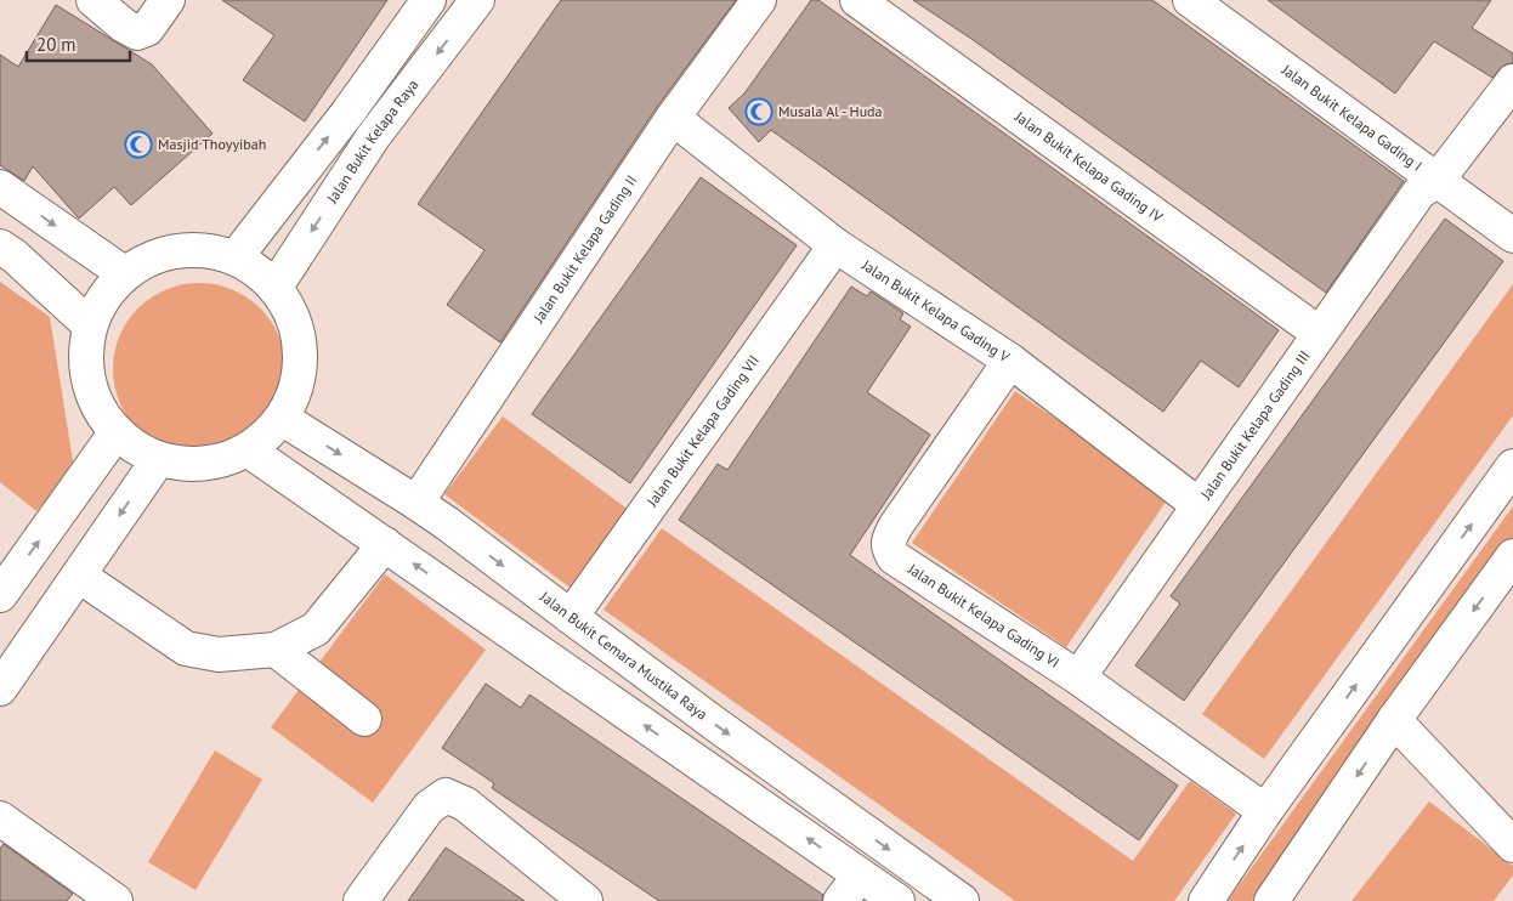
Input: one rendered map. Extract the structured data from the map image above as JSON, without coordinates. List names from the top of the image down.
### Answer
{
  "streets": {
    "street": [
      "Jalan Bukit Kelapa Gading I",
      "Jalan Bukit Kelapa Raya",
      "Jalan Bukit Kelapa Gading IV",
      "Jalan Bukit Kelapa Gading II",
      "Jalan Bukit Kelapa Gading V",
      "Jalan Bukit Kelapa Gading III",
      "Jalan Bukit Kelapa Gading VII",
      "Jalan Bukit Kelapa Gading VI",
      "Jalan Bukit Cemara Mustika Raya"
    ]
  },
  "crossings": [
    ["Jalan Bukit Kelapa Gading I", "Jalan Bukit Kelapa Gading III"],
    ["Jalan Bukit Kelapa Raya", "Jalan Bukit Cemara Mustika Raya"],
    ["Jalan Bukit Kelapa Gading IV", "Jalan Bukit Kelapa Gading III"],
    ["Jalan Bukit Kelapa Gading II", "Jalan Bukit Kelapa Gading V"],
    ["Jalan Bukit Kelapa Gading II", "Jalan Bukit Cemara Mustika Raya"],
    ["Jalan Bukit Kelapa Gading V", "Jalan Bukit Kelapa Gading III"],
    ["Jalan Bukit Kelapa Gading V", "Jalan Bukit Kelapa Gading VII"],
    ["Jalan Bukit Kelapa Gading V", "Jalan Bukit Kelapa Gading VI"],
    ["Jalan Bukit Kelapa Gading III", "Jalan Bukit Kelapa Gading VI"],
    ["Jalan Bukit Kelapa Gading VII", "Jalan Bukit Cemara Mustika Raya"]
  ],
  "places": {
    "mosque": ["Musala Al - Huda", "Masjid Thoyyibah"]
  },
  "scale_bar": "20 m"
}
